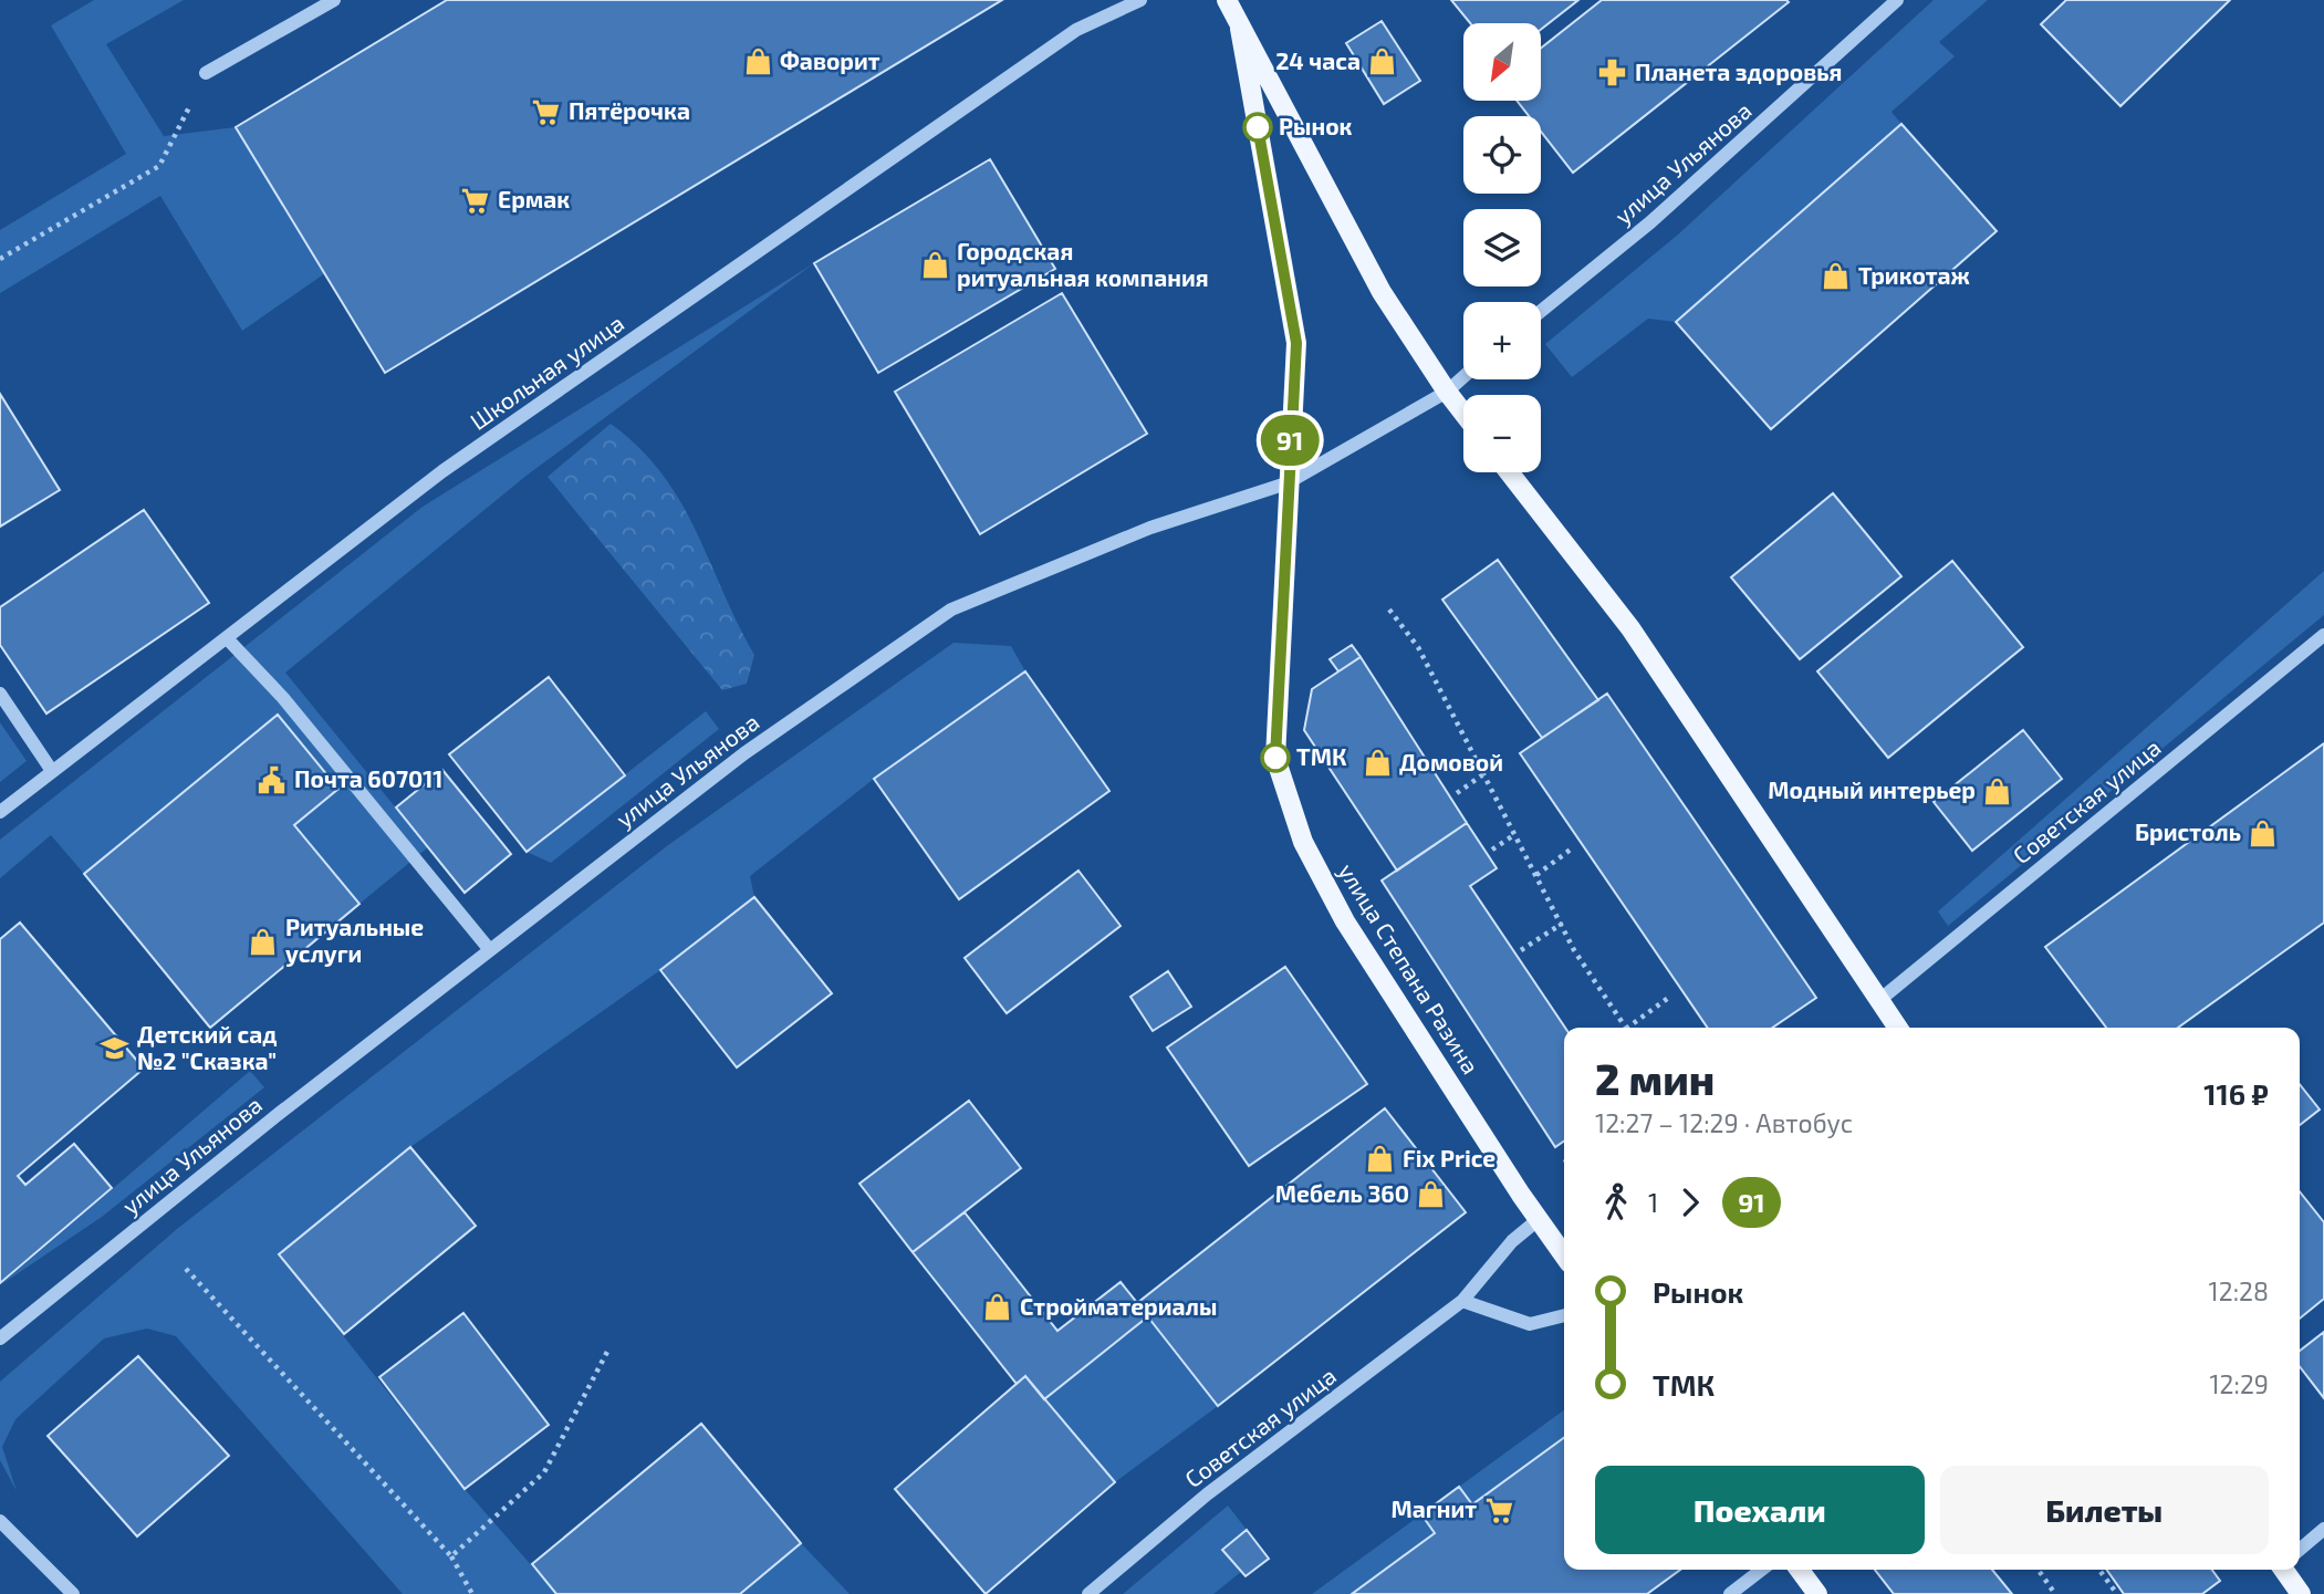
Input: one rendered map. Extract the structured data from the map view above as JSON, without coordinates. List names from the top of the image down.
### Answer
{
  "streets": {
    "main road": ["улица Степана Разина"],
    "street": ["улица Ульянова", "Школьная улица", "Советская улица"]
  },
  "crossings": [
    ["улица Ульянова", "улица Степана Разина"],
    ["Советская улица", "улица Степана Разина"]
  ],
  "places": {
    "shop": [
      "Фаворит",
      "24 часа",
      "Городская ритуальная компания",
      "Трикотаж",
      "Домовой",
      "Модный интерьер",
      "Бристоль",
      "Ритуальные услуги",
      "Fix Price",
      "Мебель 360",
      "Стройматериалы"
    ],
    "pharmacy": ["Планета здоровья"],
    "supermarket": ["Пятёрочка", "Ермак", "Магнит"],
    "other": ["Рынок", "ТМК"],
    "public building": ["Почта 607011"],
    "school or university": ["Детский сад №2 \"Сказка\""]
  },
  "lines": ["bus line 91"],
  "north": "bottom left",
  "page": {
    "on_map": "91",
    "map_buttons": ["+", "−"],
    "heading": ["2 мин", "12:27 – 12:29 · Автобус", "116 ₽"],
    "legs": ["1", "91"],
    "list": [
      {
        "name": "Рынок",
        "value": "12:28"
      },
      {
        "name": "ТМК",
        "value": "12:29"
      }
    ],
    "buttons": ["Поехали", "Билеты"]
  }
}
